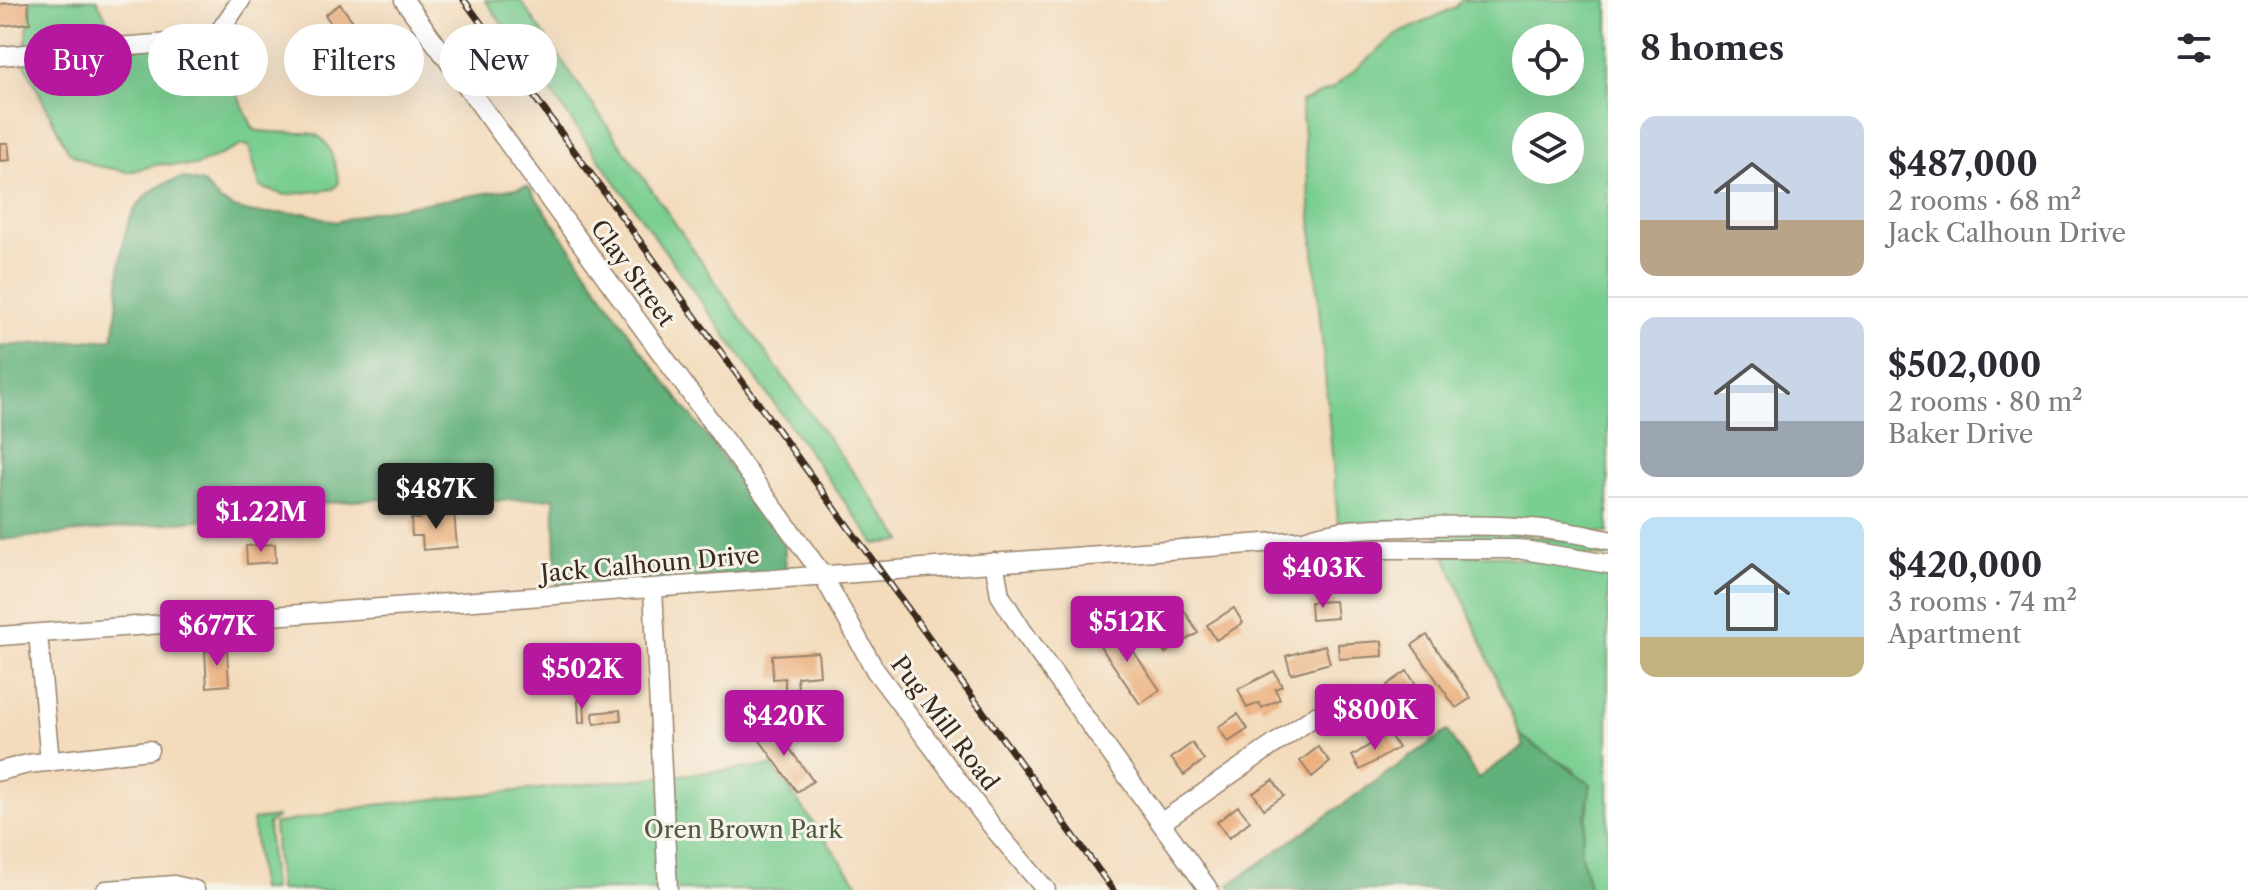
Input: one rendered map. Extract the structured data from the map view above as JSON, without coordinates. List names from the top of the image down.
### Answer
{
  "streets": {
    "street": ["Clay Street", "Jack Calhoun Drive", "Pug Mill Road"]
  },
  "crossings": [
    ["Clay Street", "Jack Calhoun Drive"],
    ["Clay Street", "Pug Mill Road"],
    ["Jack Calhoun Drive", "Pug Mill Road"]
  ],
  "parks": ["Oren Brown Park"],
  "page": {
    "heading": "8 homes",
    "chip": [
      "Buy",
      "Rent",
      "Filters",
      "New"
    ],
    "list": [
      {
        "name": "$487,000",
        "note": "2 rooms · 68 m² · Jack Calhoun Drive"
      },
      {
        "name": "$502,000",
        "note": "2 rooms · 80 m² · Baker Drive"
      },
      {
        "name": "$420,000",
        "note": "3 rooms · 74 m² · Apartment"
      }
    ],
    "price": [
      "$487K",
      "$1.22M",
      "$403K",
      "$512K",
      "$677K",
      "$502K",
      "$800K",
      "$420K"
    ]
  }
}
